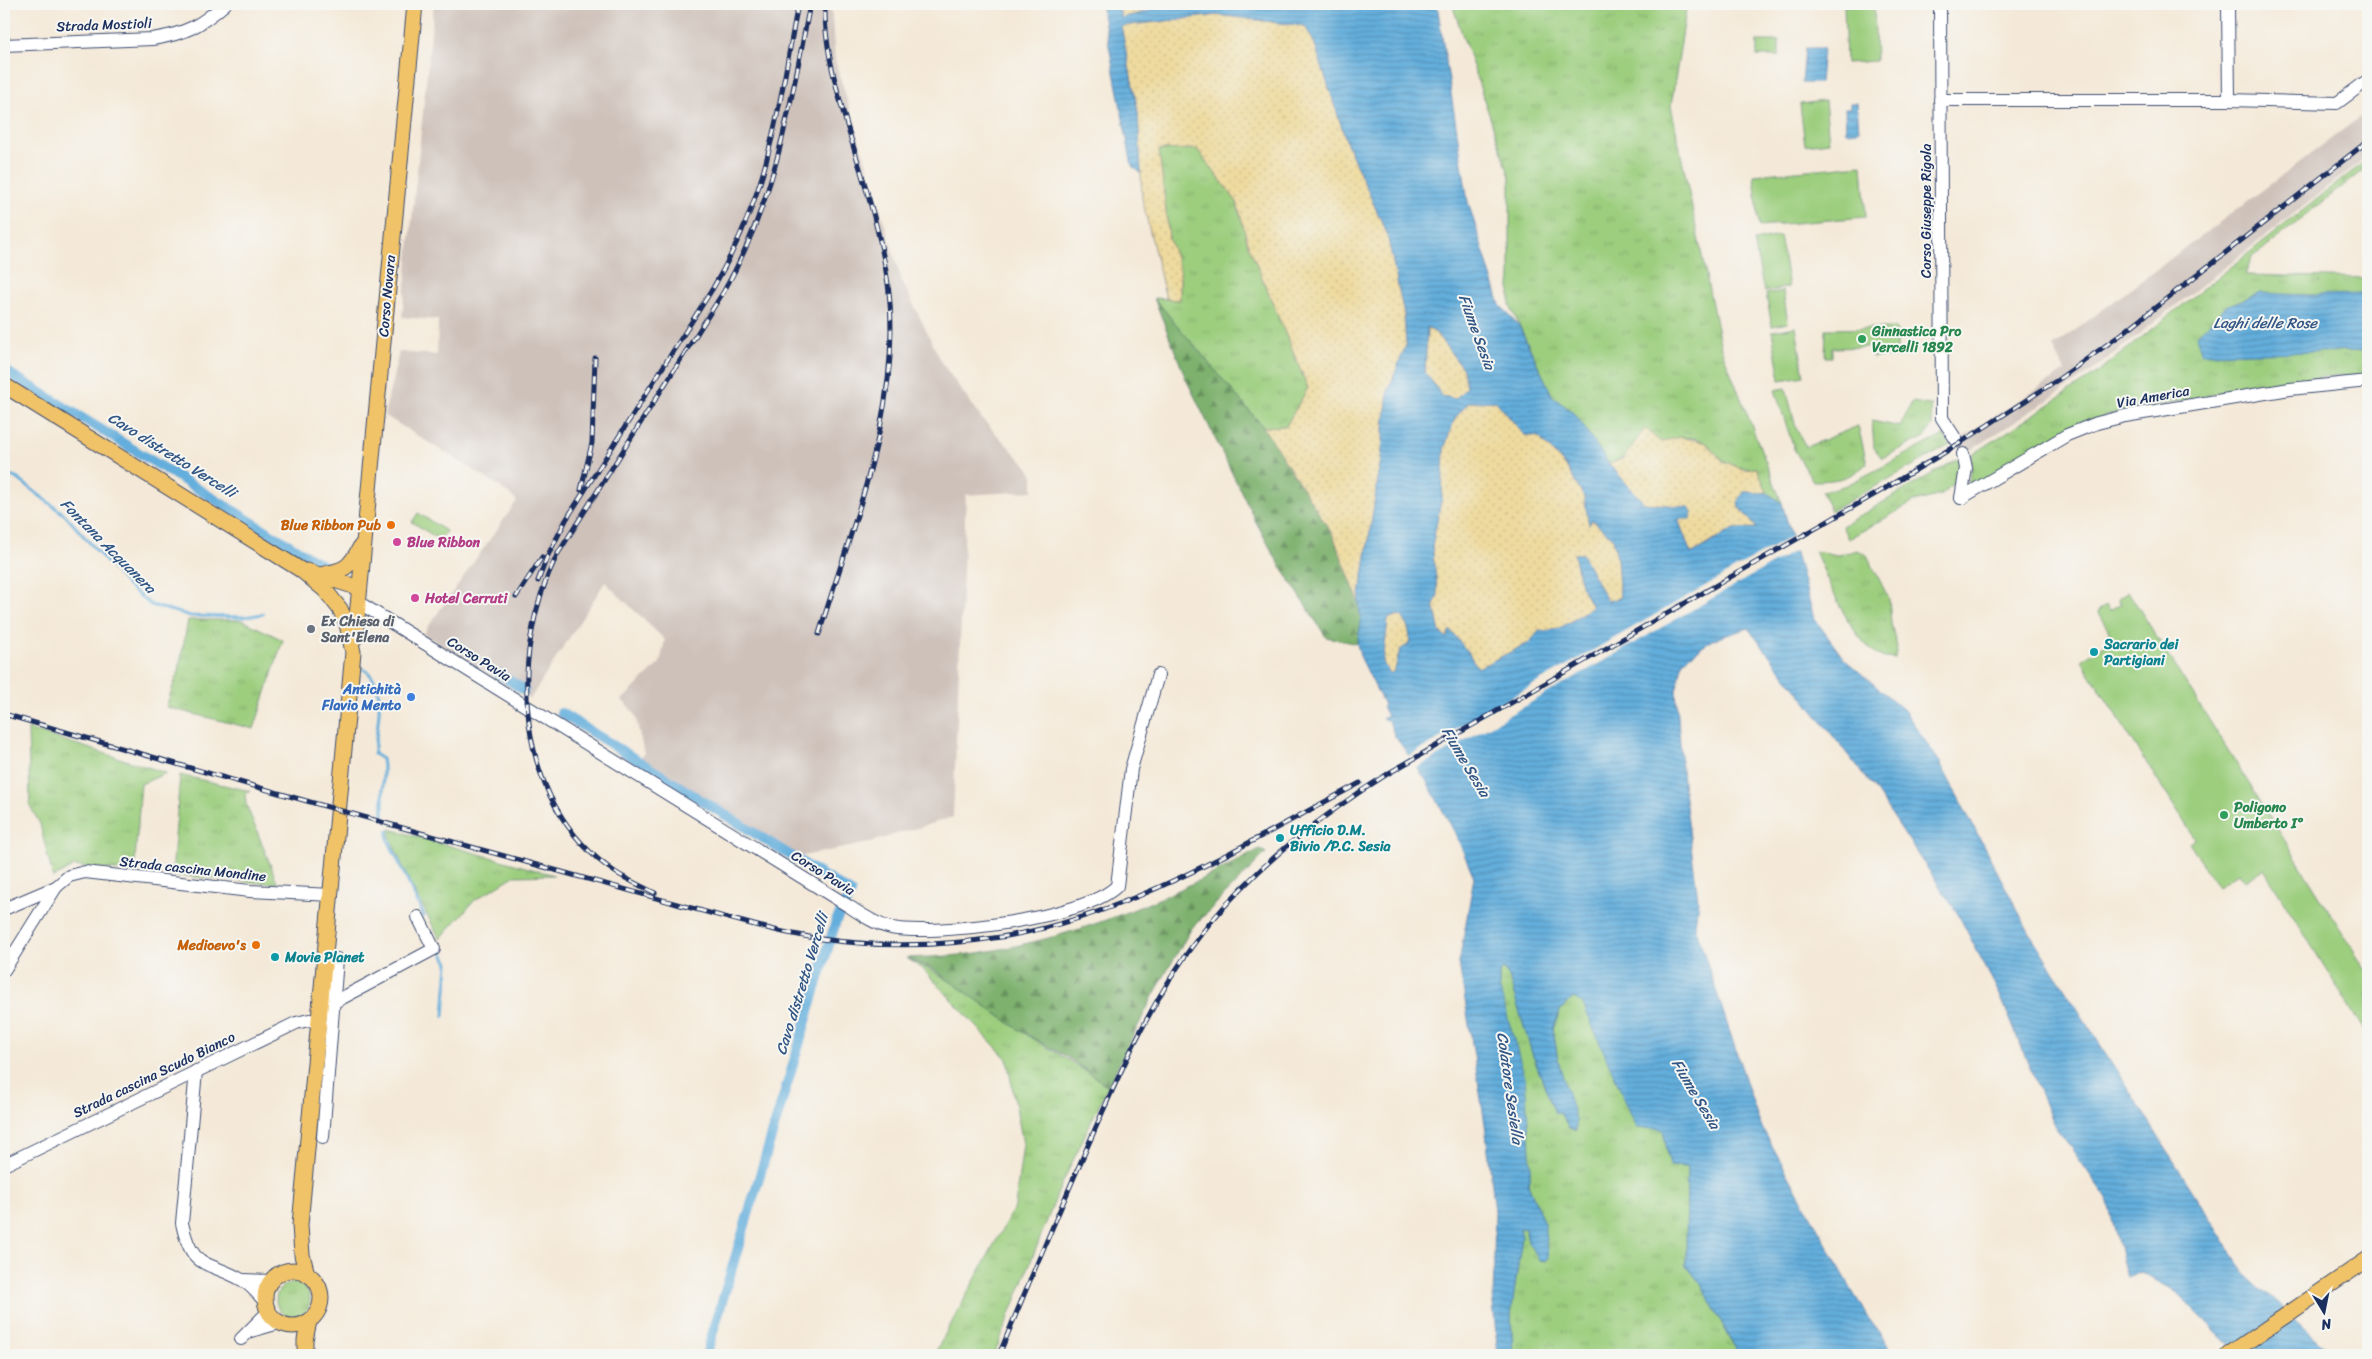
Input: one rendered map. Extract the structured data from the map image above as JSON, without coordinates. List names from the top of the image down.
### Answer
{
  "streets": {
    "main road": ["Corso Novara"],
    "street": [
      "Strada Mostioli",
      "Corso Giuseppe Rigola",
      "Via America",
      "Corso Pavia",
      "Strada cascina Mondine",
      "Strada cascina Scudo Bianco"
    ]
  },
  "crossings": [
    ["Corso Novara", "Corso Pavia"],
    ["Corso Novara", "Strada cascina Mondine"],
    ["Corso Novara", "Strada cascina Scudo Bianco"]
  ],
  "water": [
    "Laghi delle Rose",
    "Fiume Sesia",
    "Cavo distretto Vercelli",
    "Fontana Acquanera",
    "Colatore Sesiella"
  ],
  "places": [
    "Ginnastica Pro Vercelli 1892",
    "Blue Ribbon Pub",
    "Blue Ribbon",
    "Hotel Cerruti",
    "Ex Chiesa di Sant'Elena",
    "Sacrario dei Partigiani",
    "Antichità Flavio Mento",
    "Poligono Umberto I°",
    "Ufficio D.M. Bivio /P.C. Sesia",
    "Medioevo's",
    "Movie Planet"
  ],
  "north": "bottom"
}
